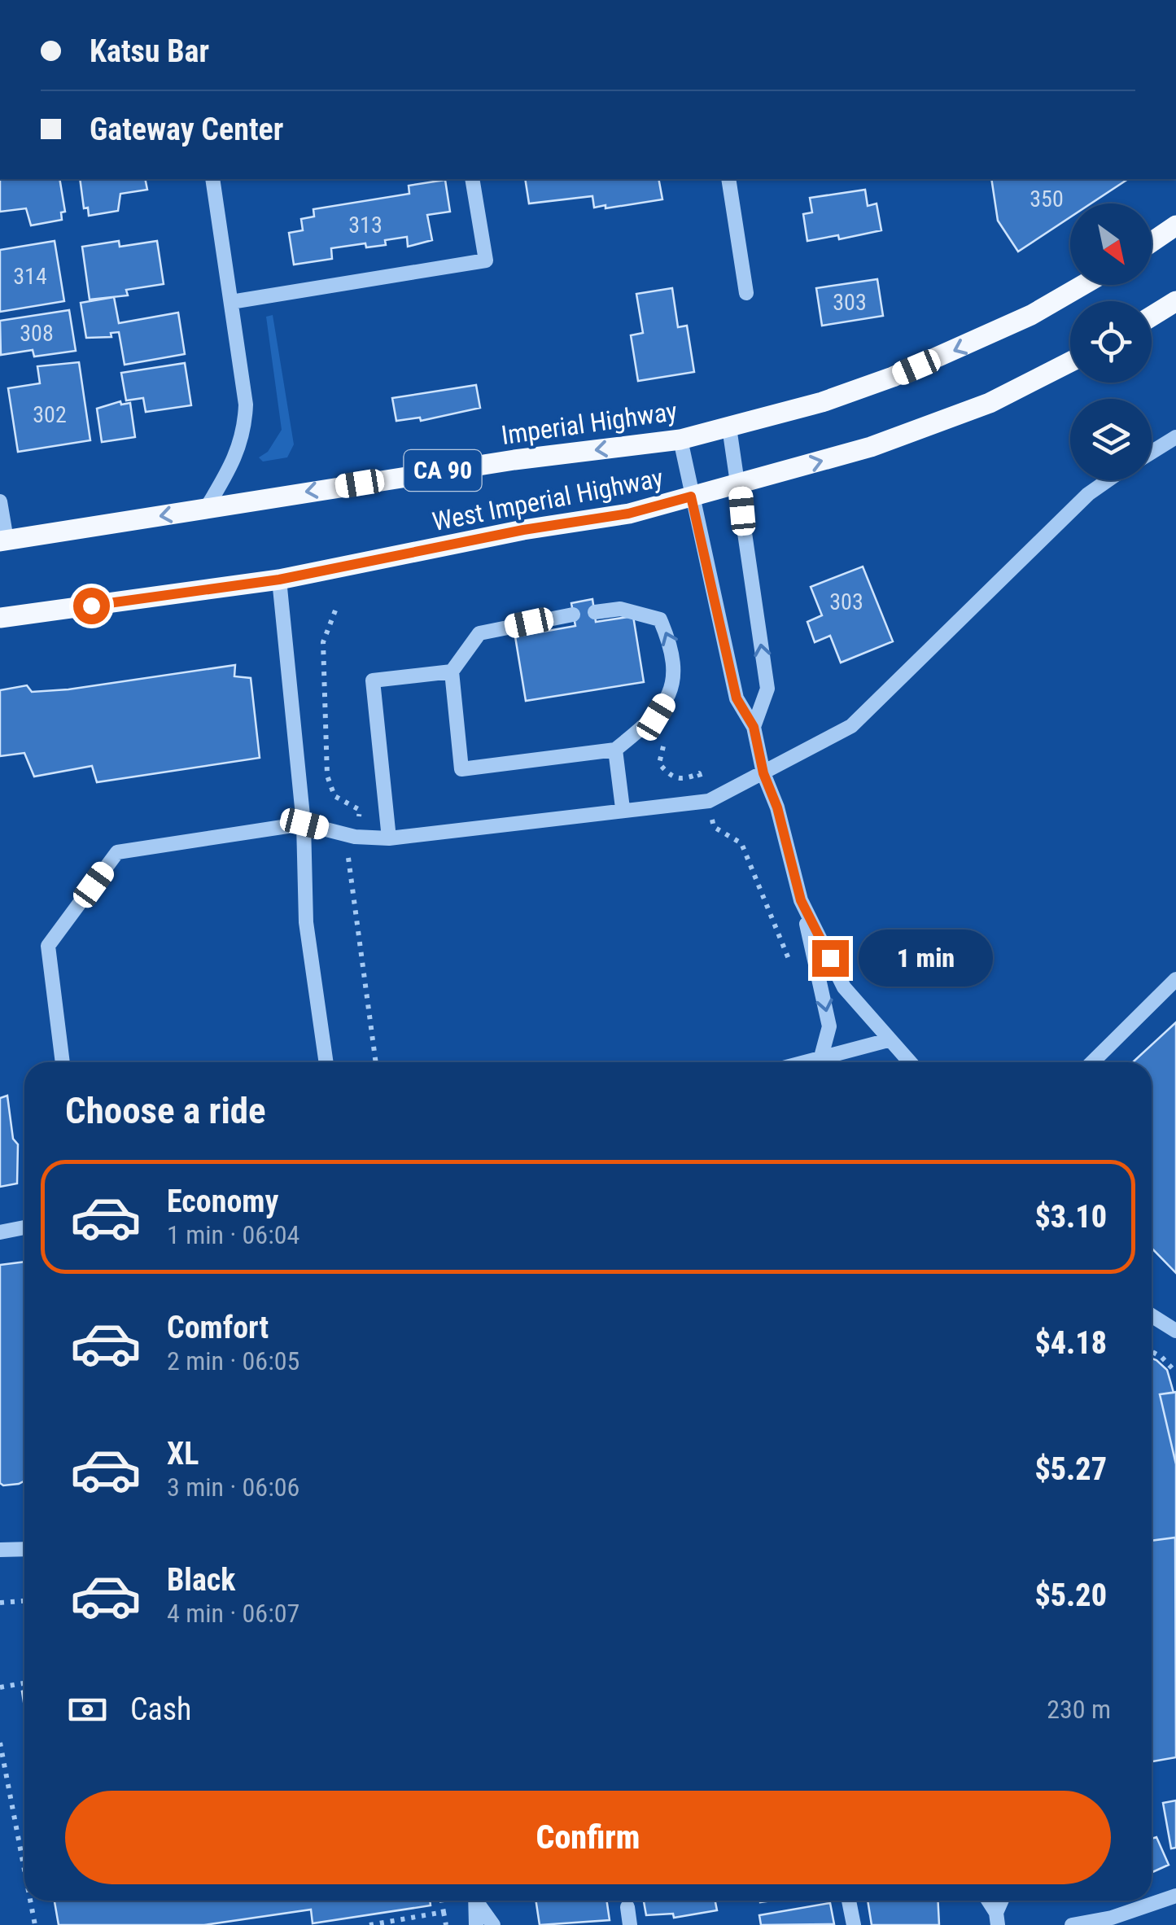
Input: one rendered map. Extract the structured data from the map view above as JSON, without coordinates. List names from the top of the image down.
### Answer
{
  "streets": {
    "main road": ["Imperial Highway", "CA 90", "West Imperial Highway"]
  },
  "one_way": ["Imperial Highway"],
  "house_numbers": [
    "350",
    "313",
    "314",
    "303",
    "308",
    "302",
    "303"
  ],
  "north": "bottom right",
  "page": {
    "banner": ["Katsu Bar", "Gateway Center"],
    "bubble": "1 min",
    "heading": "Choose a ride",
    "list": [
      {
        "name": "Economy",
        "note": "1 min · 06:04",
        "value": "$3.10"
      },
      {
        "name": "Comfort",
        "note": "2 min · 06:05",
        "value": "$4.18"
      },
      {
        "name": "XL",
        "note": "3 min · 06:06",
        "value": "$5.27"
      },
      {
        "name": "Black",
        "note": "4 min · 06:07",
        "value": "$5.20"
      }
    ],
    "pay": ["Cash", "230 m"],
    "buttons": "Confirm"
  }
}
